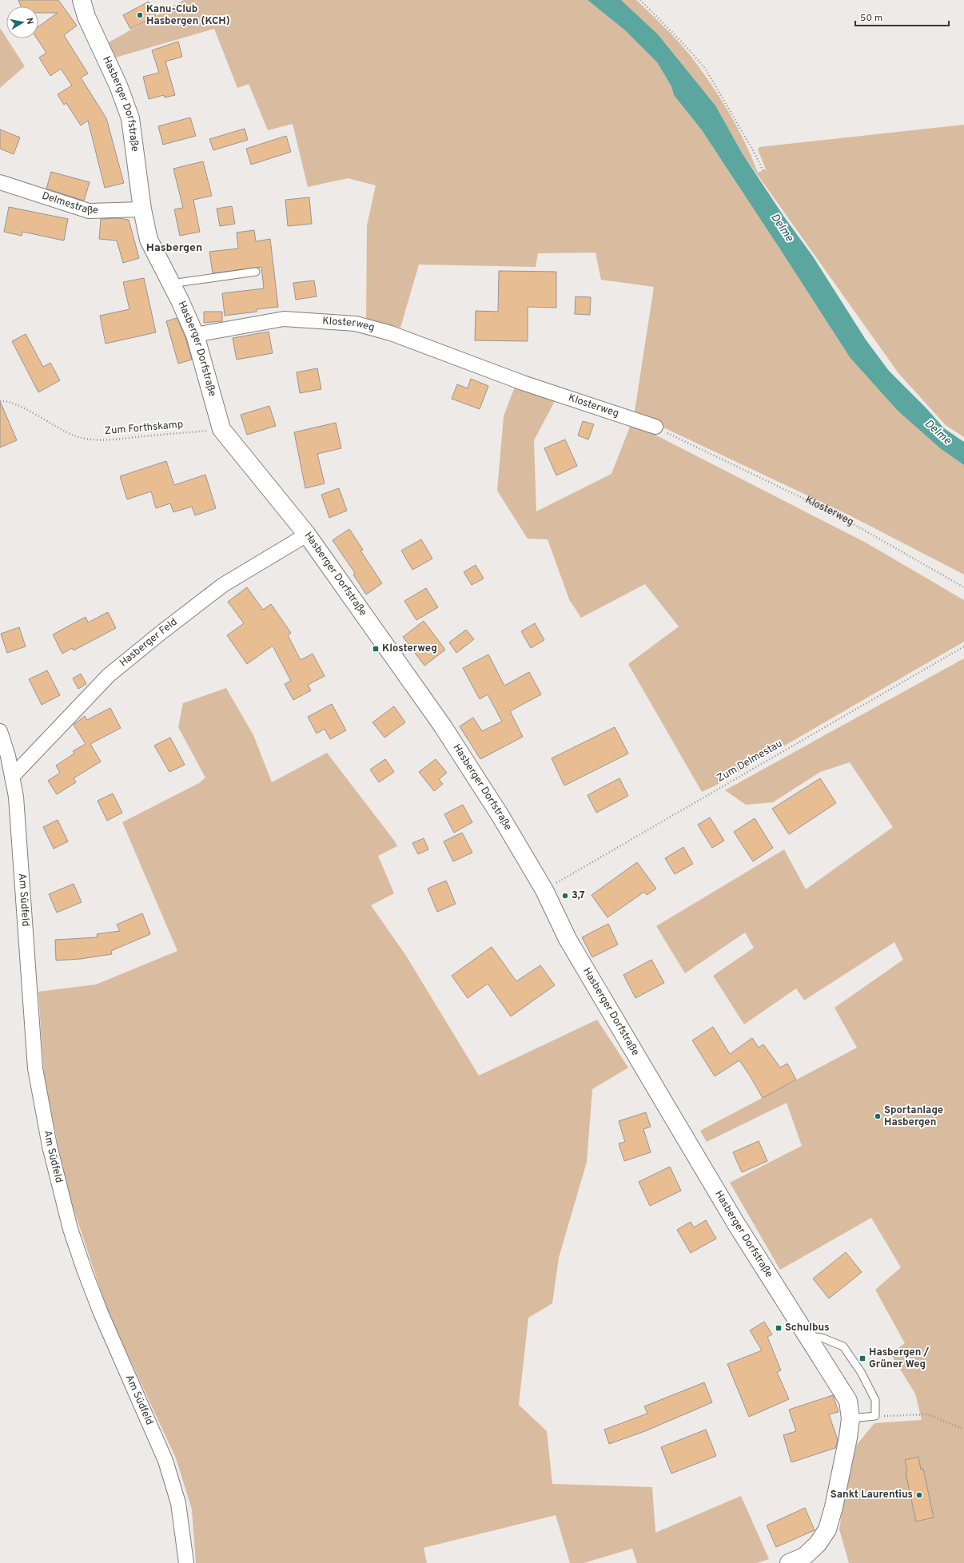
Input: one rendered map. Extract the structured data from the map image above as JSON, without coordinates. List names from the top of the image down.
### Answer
{
  "streets": {
    "street": [
      "Hasberger Dorfstraße",
      "Delmestraße",
      "Klosterweg",
      "Hasberger Feld",
      "Am Südfeld"
    ],
    "path": ["Zum Forthskamp", "Zum Delmestau"]
  },
  "crossings": [
    ["Hasberger Dorfstraße", "Delmestraße"],
    ["Hasberger Dorfstraße", "Klosterweg"],
    ["Hasberger Dorfstraße", "Zum Forthskamp"],
    ["Hasberger Dorfstraße", "Hasberger Feld"],
    ["Hasberger Dorfstraße", "Zum Delmestau"],
    ["Hasberger Feld", "Am Südfeld"]
  ],
  "districts": ["Hasbergen"],
  "water": ["Delme"],
  "places": {
    "other": [
      "Kanu-Club Hasbergen (KCH)",
      "3,7",
      "Sportanlage Hasbergen",
      "Sankt Laurentius"
    ],
    "transit": ["Klosterweg", "Schulbus", "Hasbergen / Grüner Weg"]
  },
  "scale_bar": "50 m",
  "north": "right"
}
